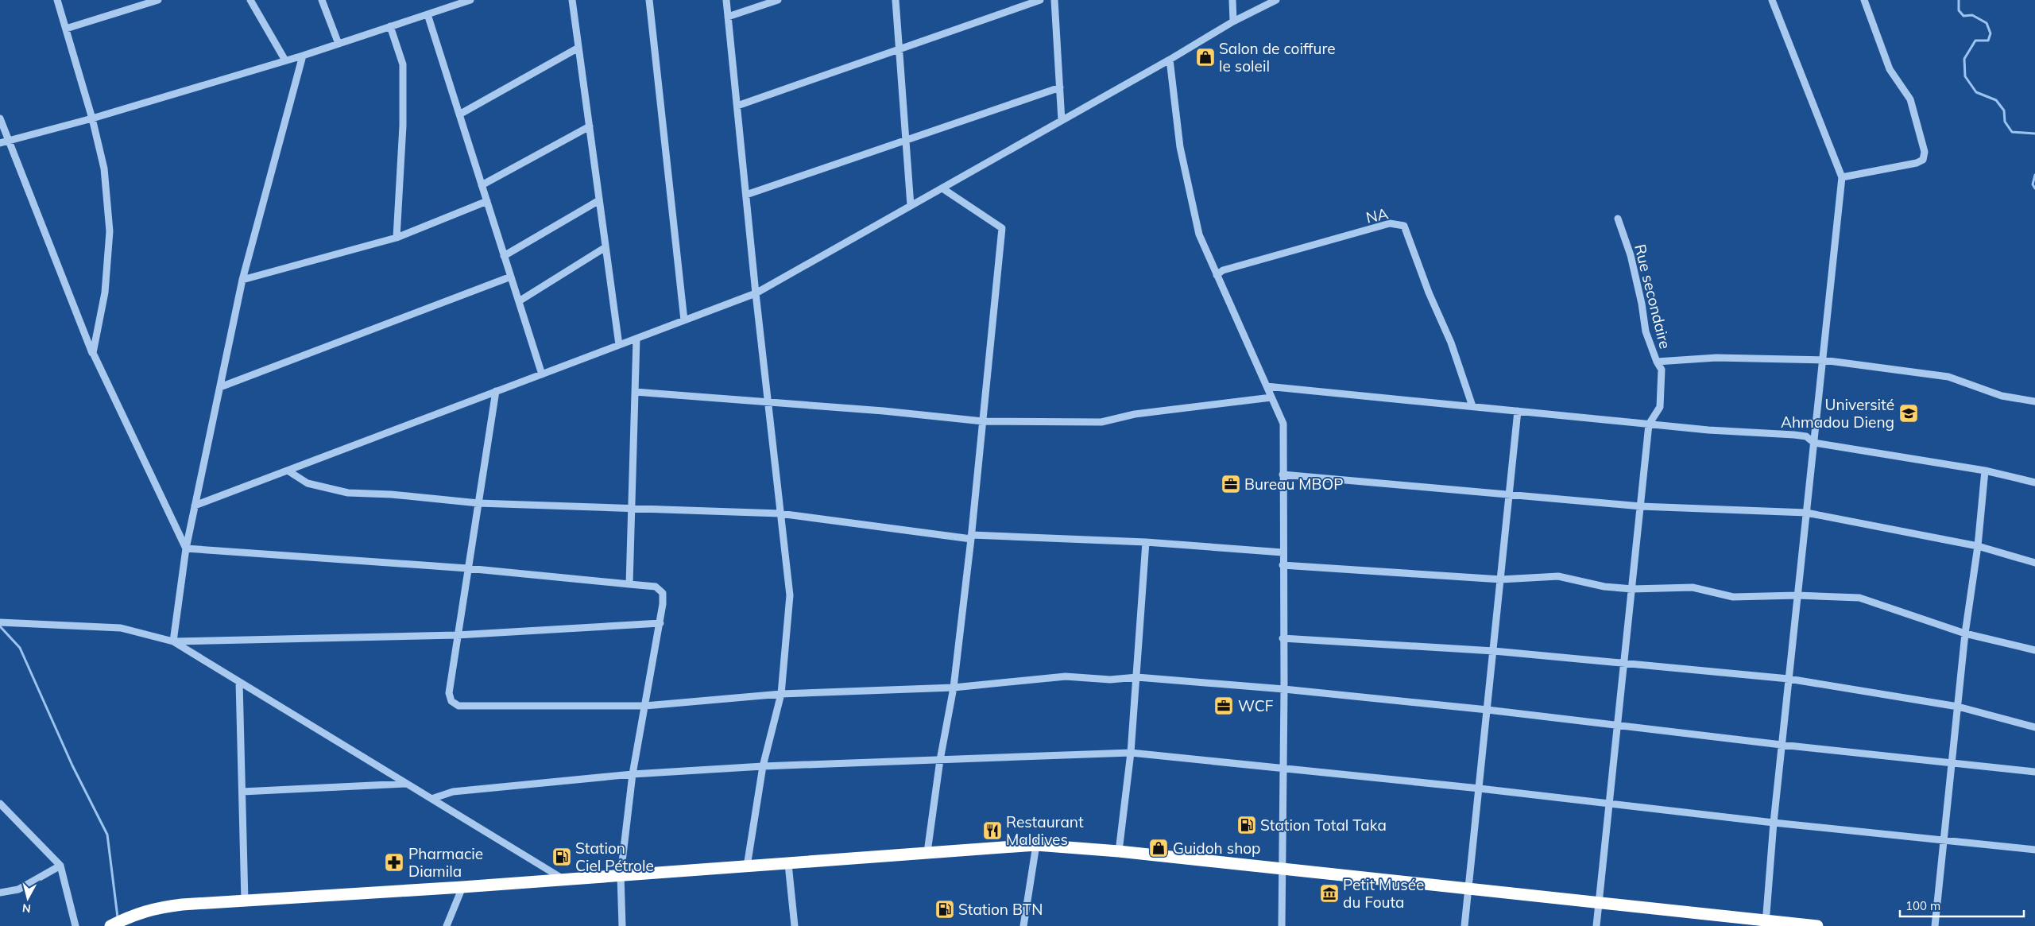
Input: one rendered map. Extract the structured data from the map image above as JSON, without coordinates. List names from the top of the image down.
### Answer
{
  "streets": {
    "street": ["NA", "Rue secondaire"]
  },
  "places": {
    "shop": ["Salon de coiffure le soleil", "Guidoh shop"],
    "school or university": ["Université Ahmadou Dieng"],
    "office": ["Bureau MBOP", "WCF"],
    "fuel station": ["Station Total Taka", "Station Ciel Pétrole", "Station BTN"],
    "restaurant": ["Restaurant Maldives"],
    "pharmacy": ["Pharmacie Diamila"],
    "museum": ["Petit Musée du Fouta"]
  },
  "scale_bar": "100 m",
  "north": "bottom"
}
